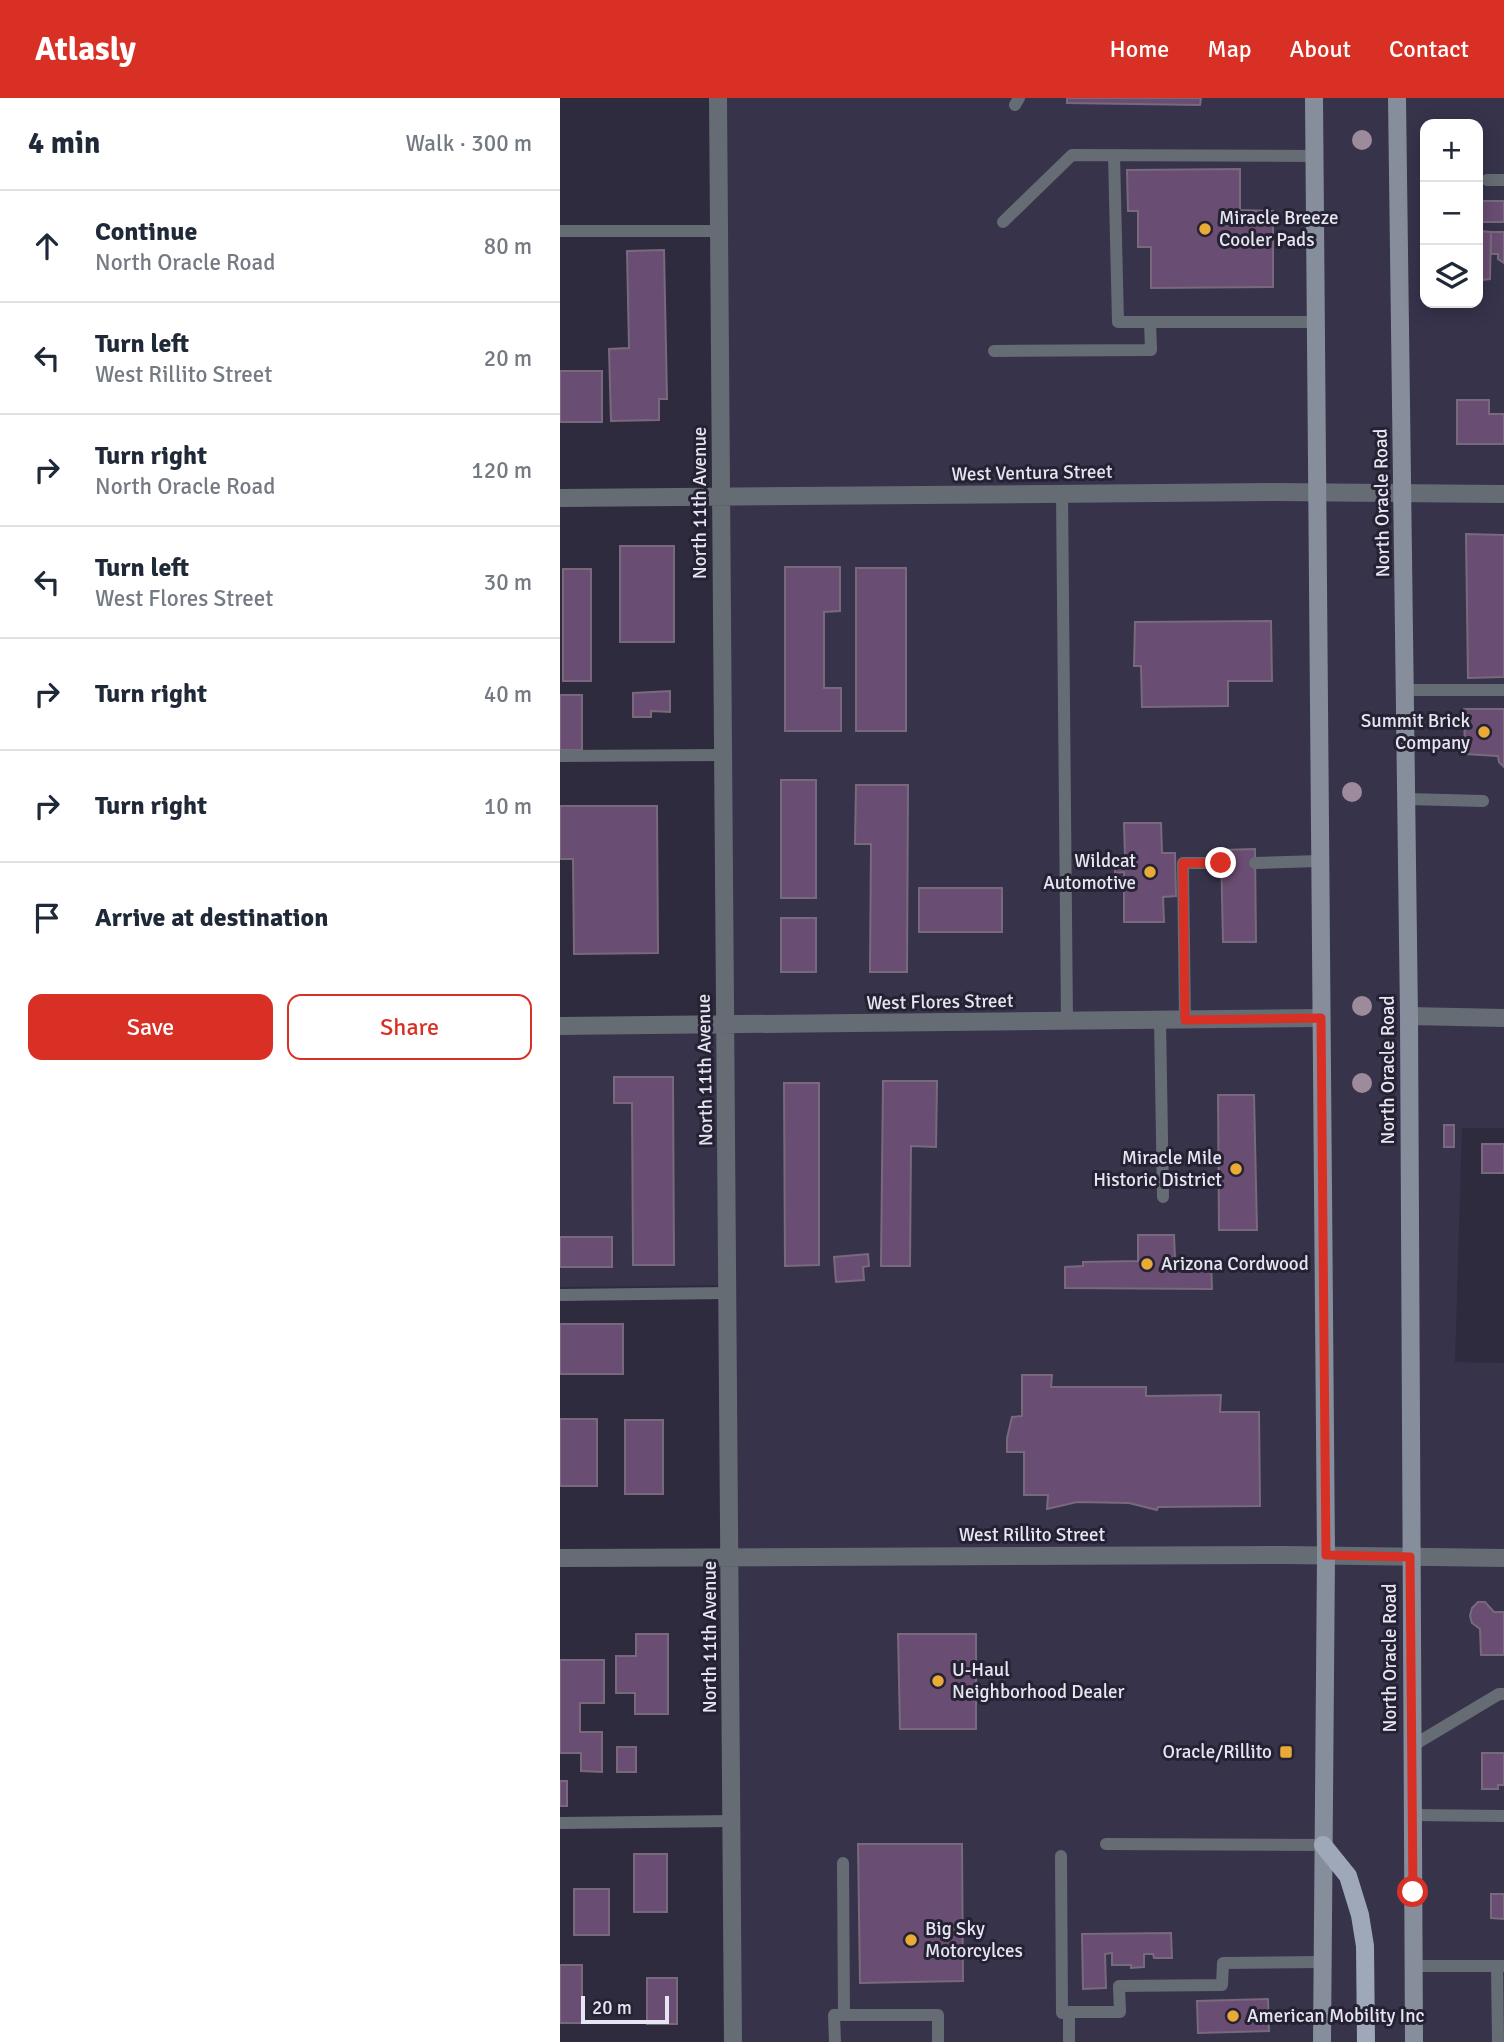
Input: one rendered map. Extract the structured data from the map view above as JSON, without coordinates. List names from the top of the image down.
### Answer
{
  "streets": {
    "main road": ["North Oracle Road"],
    "street": [
      "West Ventura Street",
      "North 11th Avenue",
      "West Flores Street",
      "West Rillito Street"
    ]
  },
  "crossings": [
    ["West Ventura Street", "North 11th Avenue"],
    ["West Ventura Street", "North Oracle Road"],
    ["North 11th Avenue", "West Flores Street"],
    ["North 11th Avenue", "West Rillito Street"],
    ["North Oracle Road", "West Rillito Street"]
  ],
  "places": {
    "other": [
      "Miracle Breeze Cooler Pads",
      "Summit Brick Company",
      "Wildcat Automotive",
      "Miracle Mile Historic District",
      "Arizona Cordwood",
      "U-Haul Neighborhood Dealer",
      "Big Sky Motorcylces",
      "American Mobility Inc"
    ],
    "transit": ["Oracle/Rillito"]
  },
  "scale_bar": "20 m",
  "page": {
    "header": "Atlasly",
    "nav": [
      "Home",
      "Map",
      "About",
      "Contact"
    ],
    "heading": ["4 min", "Walk · 300 m"],
    "map_buttons": ["+", "−"],
    "list": [
      ["Continue", "North Oracle Road", "80 m"],
      ["Turn left", "West Rillito Street", "20 m"],
      ["Turn right", "North Oracle Road", "120 m"],
      ["Turn left", "West Flores Street", "30 m"],
      ["Turn right", "40 m"],
      ["Turn right", "10 m"],
      "Arrive at destination"
    ],
    "buttons": ["Save", "Share"],
    "scale": "20 m"
  }
}
